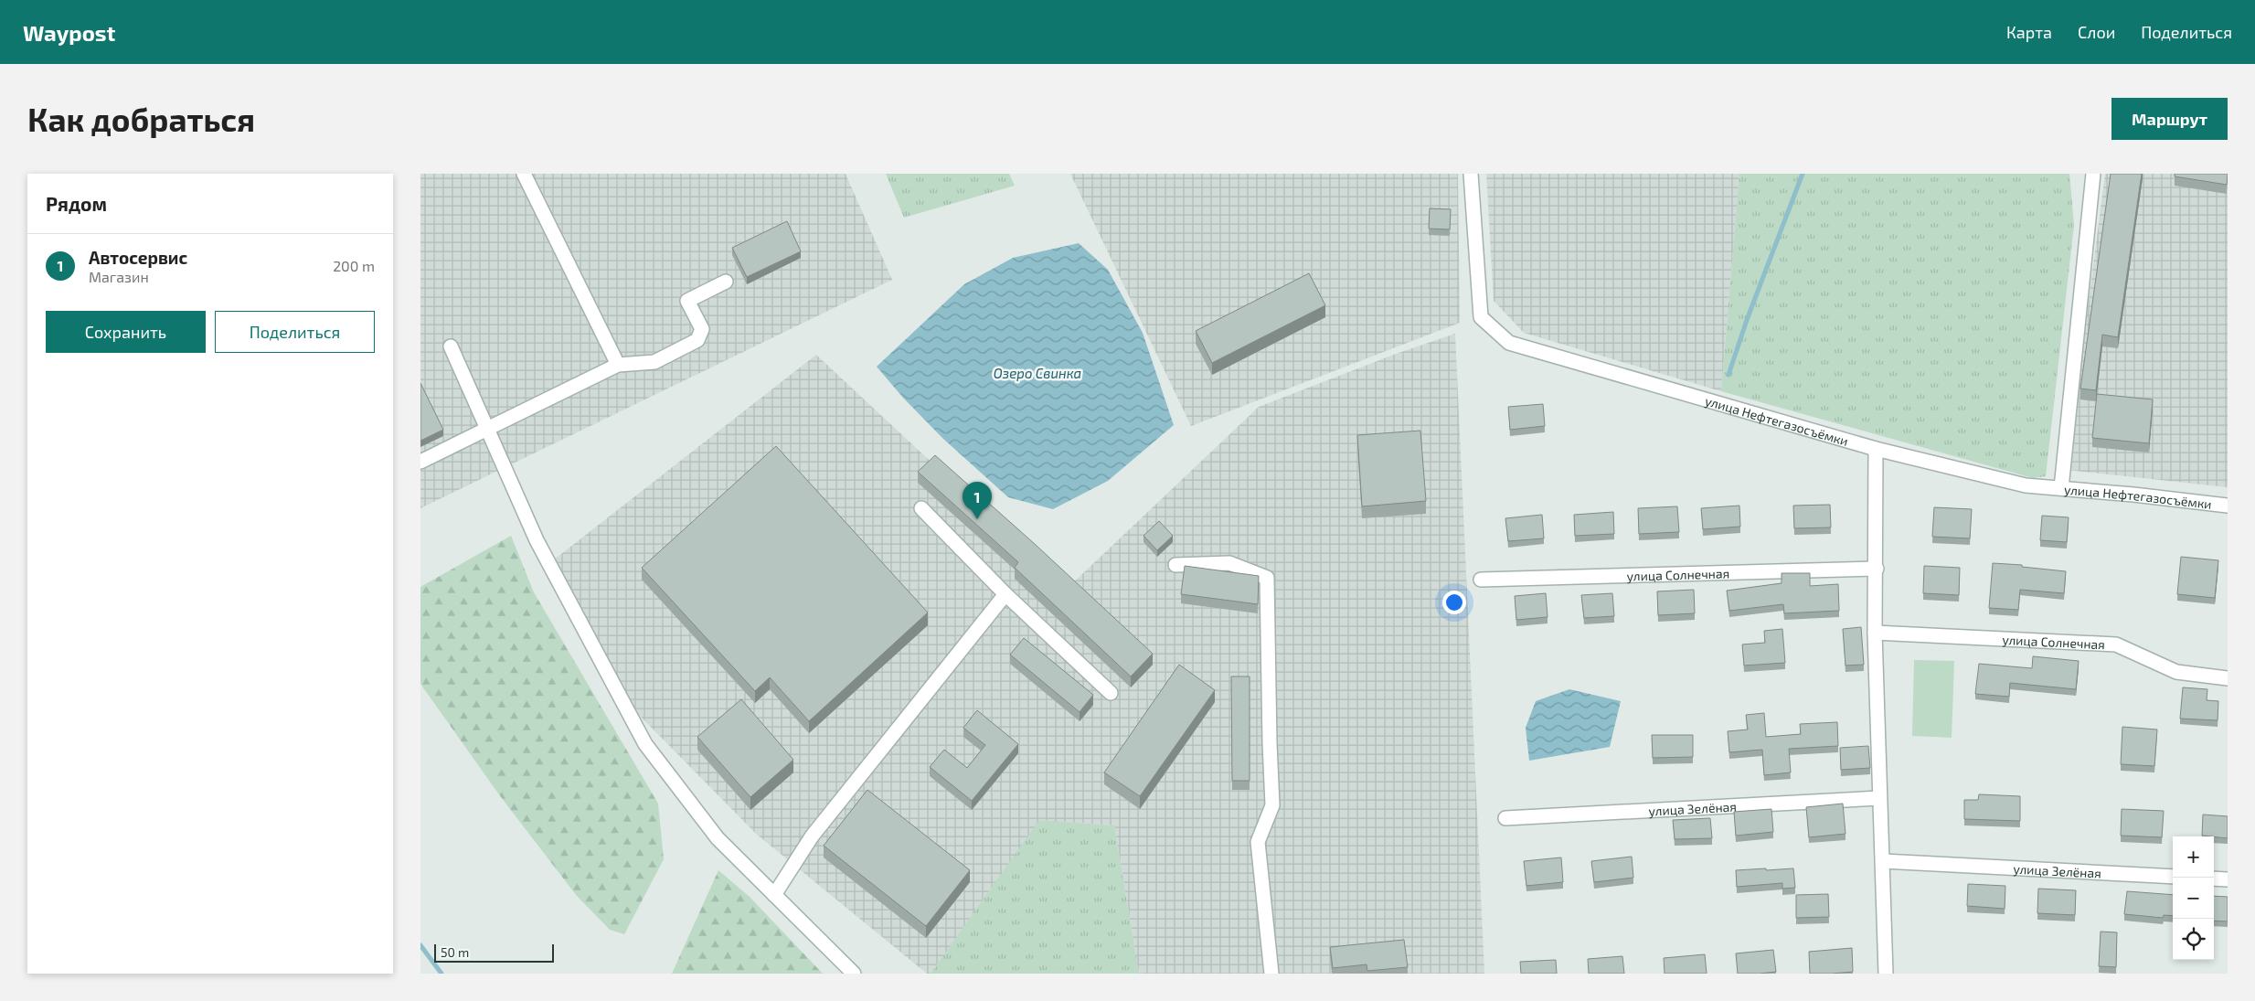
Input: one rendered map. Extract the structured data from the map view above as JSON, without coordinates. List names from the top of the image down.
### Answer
{
  "streets": {
    "street": ["улица Нефтегазосъёмки", "улица Солнечная", "улица Зелёная"]
  },
  "water": ["Озеро Свинка"],
  "scale_bar": "50 m",
  "page": {
    "header": "Waypost",
    "nav": ["Карта", "Слои", "Поделиться"],
    "buttons": [
      "Маршрут",
      ["Сохранить", "Поделиться"]
    ],
    "title": "Как добраться",
    "heading": "Рядом",
    "list": [
      {
        "mark": "1",
        "name": "Автосервис",
        "note": "Магазин",
        "value": "200 m"
      }
    ],
    "pins": "1",
    "map_buttons": ["+", "−"],
    "scale": "50 m"
  }
}
